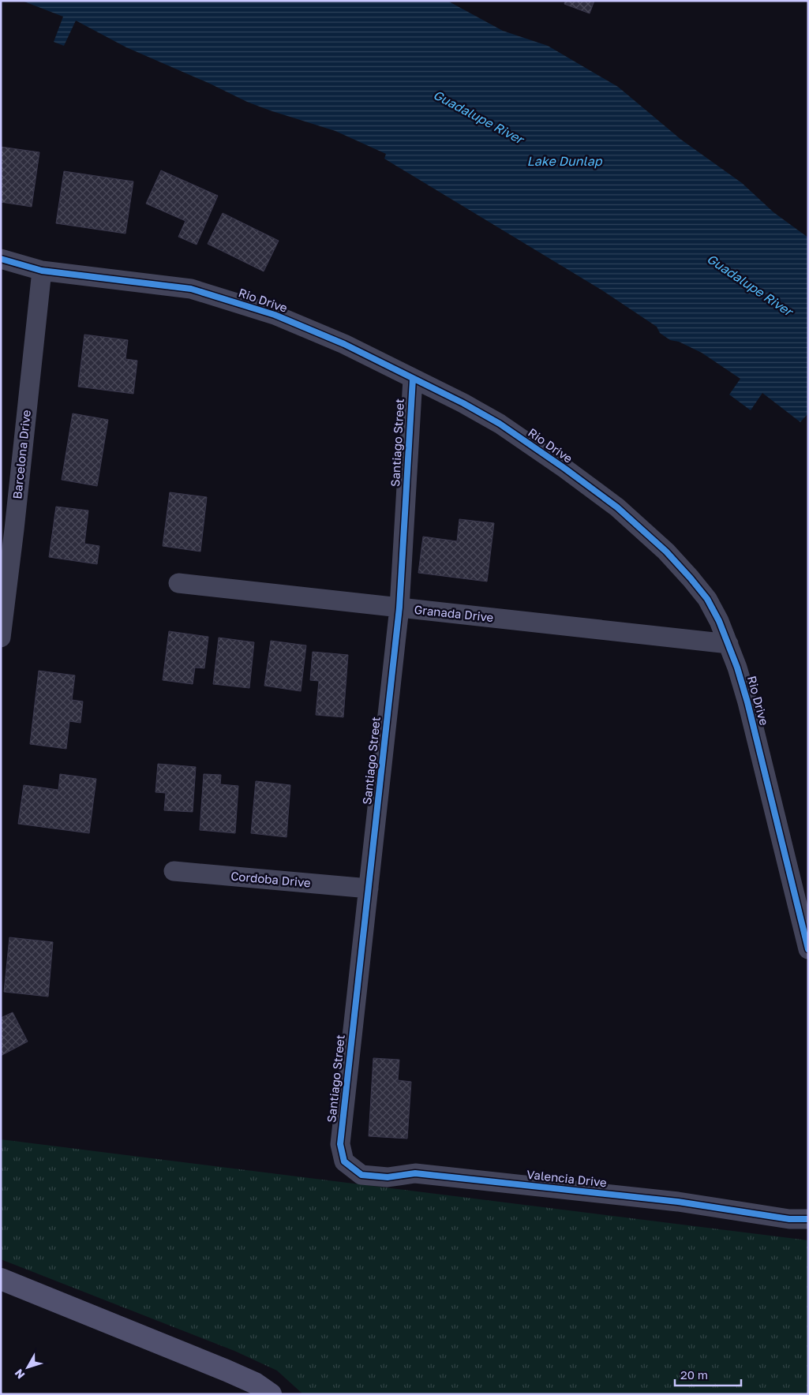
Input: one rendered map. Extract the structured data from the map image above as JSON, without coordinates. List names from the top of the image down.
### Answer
{
  "streets": {
    "street": [
      "Rio Drive",
      "Santiago Street",
      "Barcelona Drive",
      "Granada Drive",
      "Cordoba Drive",
      "Valencia Drive"
    ]
  },
  "crossings": [
    ["Rio Drive", "Santiago Street"],
    ["Rio Drive", "Barcelona Drive"],
    ["Rio Drive", "Granada Drive"],
    ["Santiago Street", "Granada Drive"],
    ["Santiago Street", "Cordoba Drive"],
    ["Santiago Street", "Valencia Drive"]
  ],
  "water": ["Guadalupe River", "Lake Dunlap"],
  "scale_bar": "20 m",
  "north": "bottom left"
}
